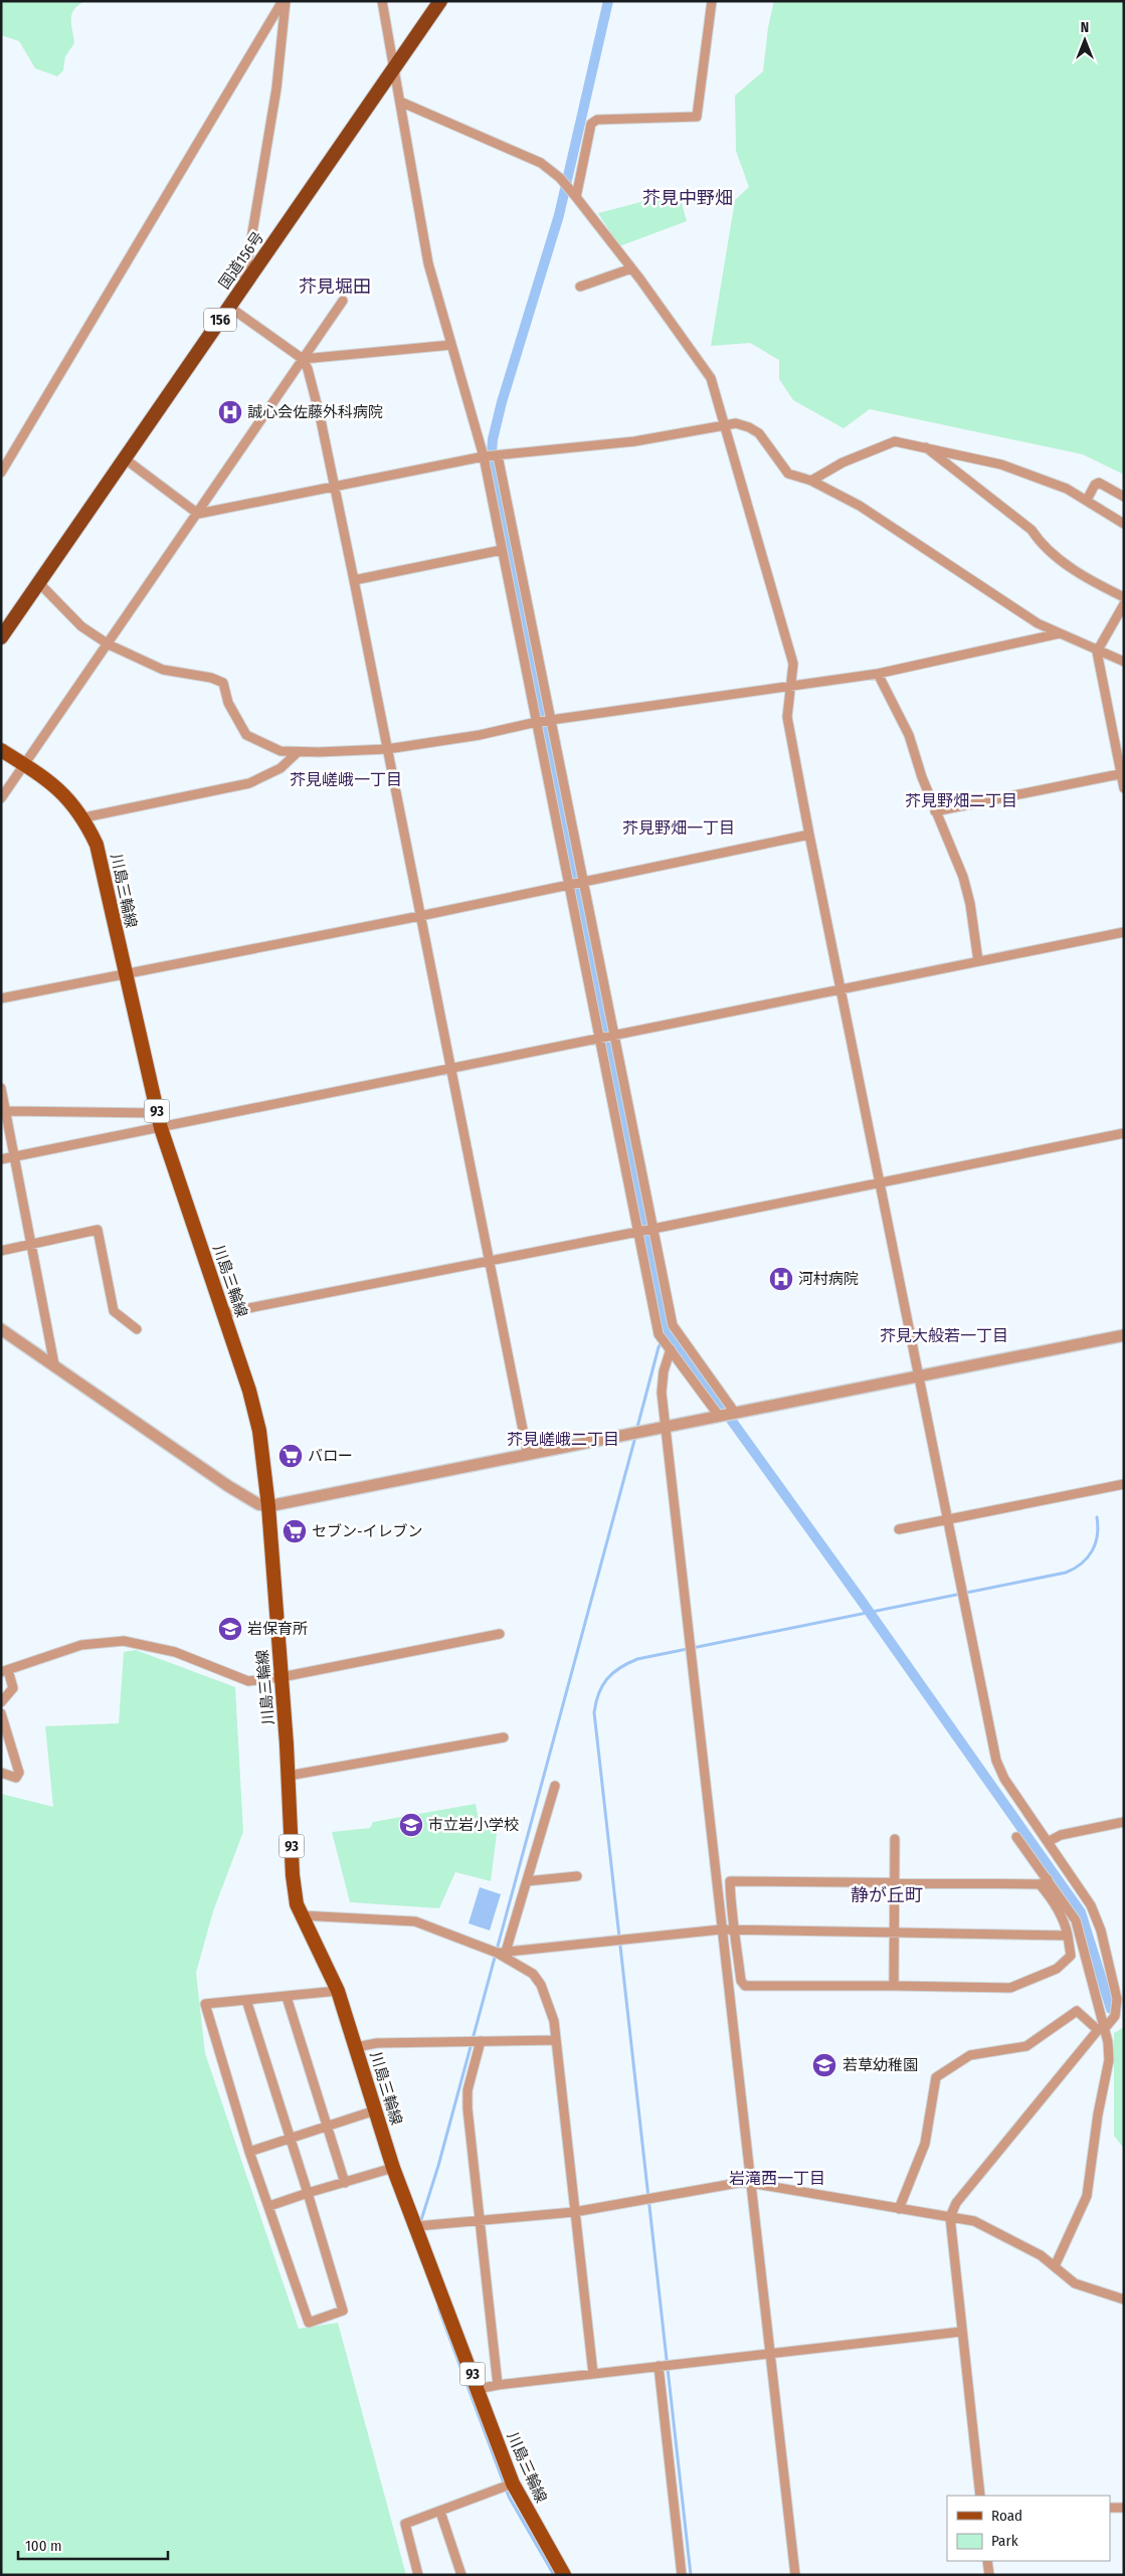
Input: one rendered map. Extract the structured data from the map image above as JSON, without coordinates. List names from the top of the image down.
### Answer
{
  "streets": {
    "highway": ["国道156号", "156"],
    "main road": ["川島三輪線", "93"]
  },
  "districts": [
    "芥見中野畑",
    "芥見堀田",
    "芥見嵯峨一丁目",
    "芥見野畑二丁目",
    "芥見野畑一丁目",
    "芥見大般若一丁目",
    "芥見嵯峨二丁目",
    "静が丘町",
    "岩滝西一丁目"
  ],
  "places": {
    "hospital": ["誠心会佐藤外科病院", "河村病院"],
    "supermarket": ["バロー", "セブン-イレブン"],
    "school or university": ["岩保育所", "市立岩小学校", "若草幼稚園"]
  },
  "legend": ["Road", "Park"],
  "scale_bar": "100 m",
  "north": "top"
}
